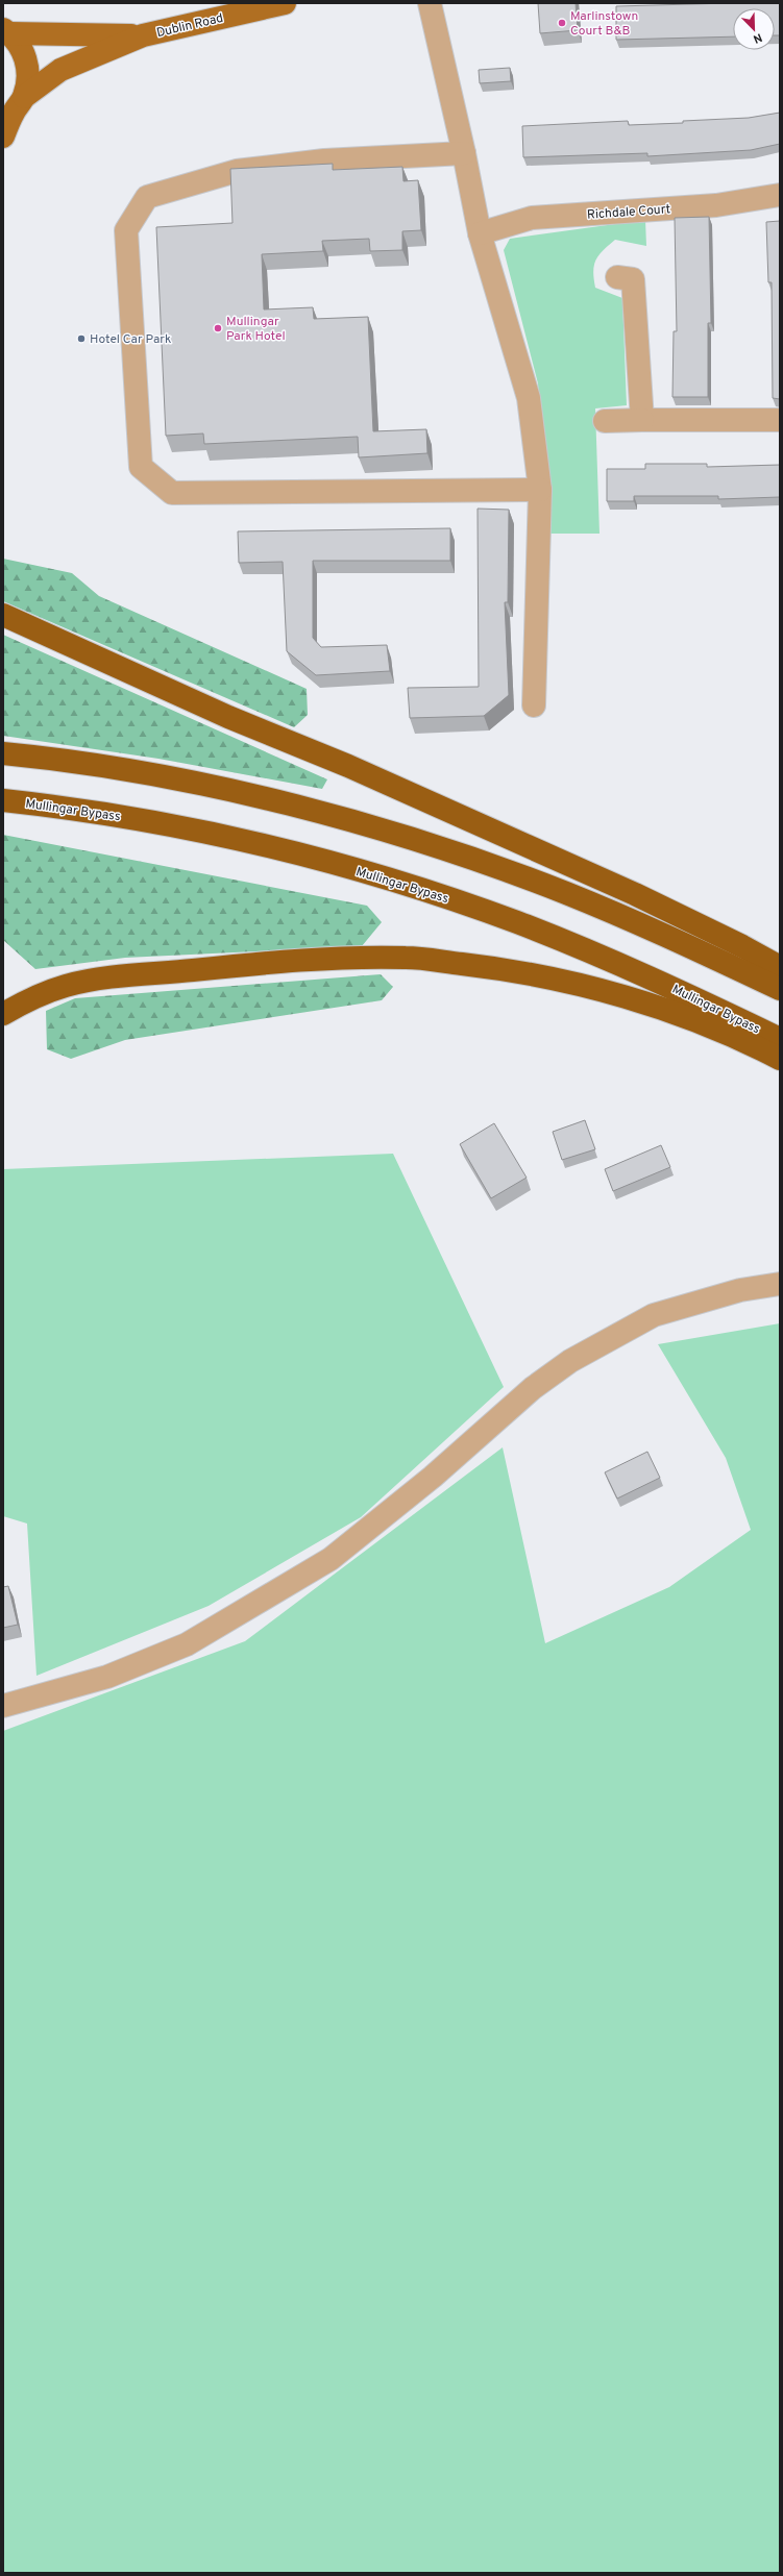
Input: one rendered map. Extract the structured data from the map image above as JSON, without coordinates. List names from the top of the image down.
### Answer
{
  "streets": {
    "highway": ["Mullingar Bypass"],
    "main road": ["Dublin Road"],
    "street": ["Richdale Court"]
  },
  "places": ["Marlinstown Court B&B", "Mullingar Park Hotel", "Hotel Car Park"],
  "north": "bottom right"
}
